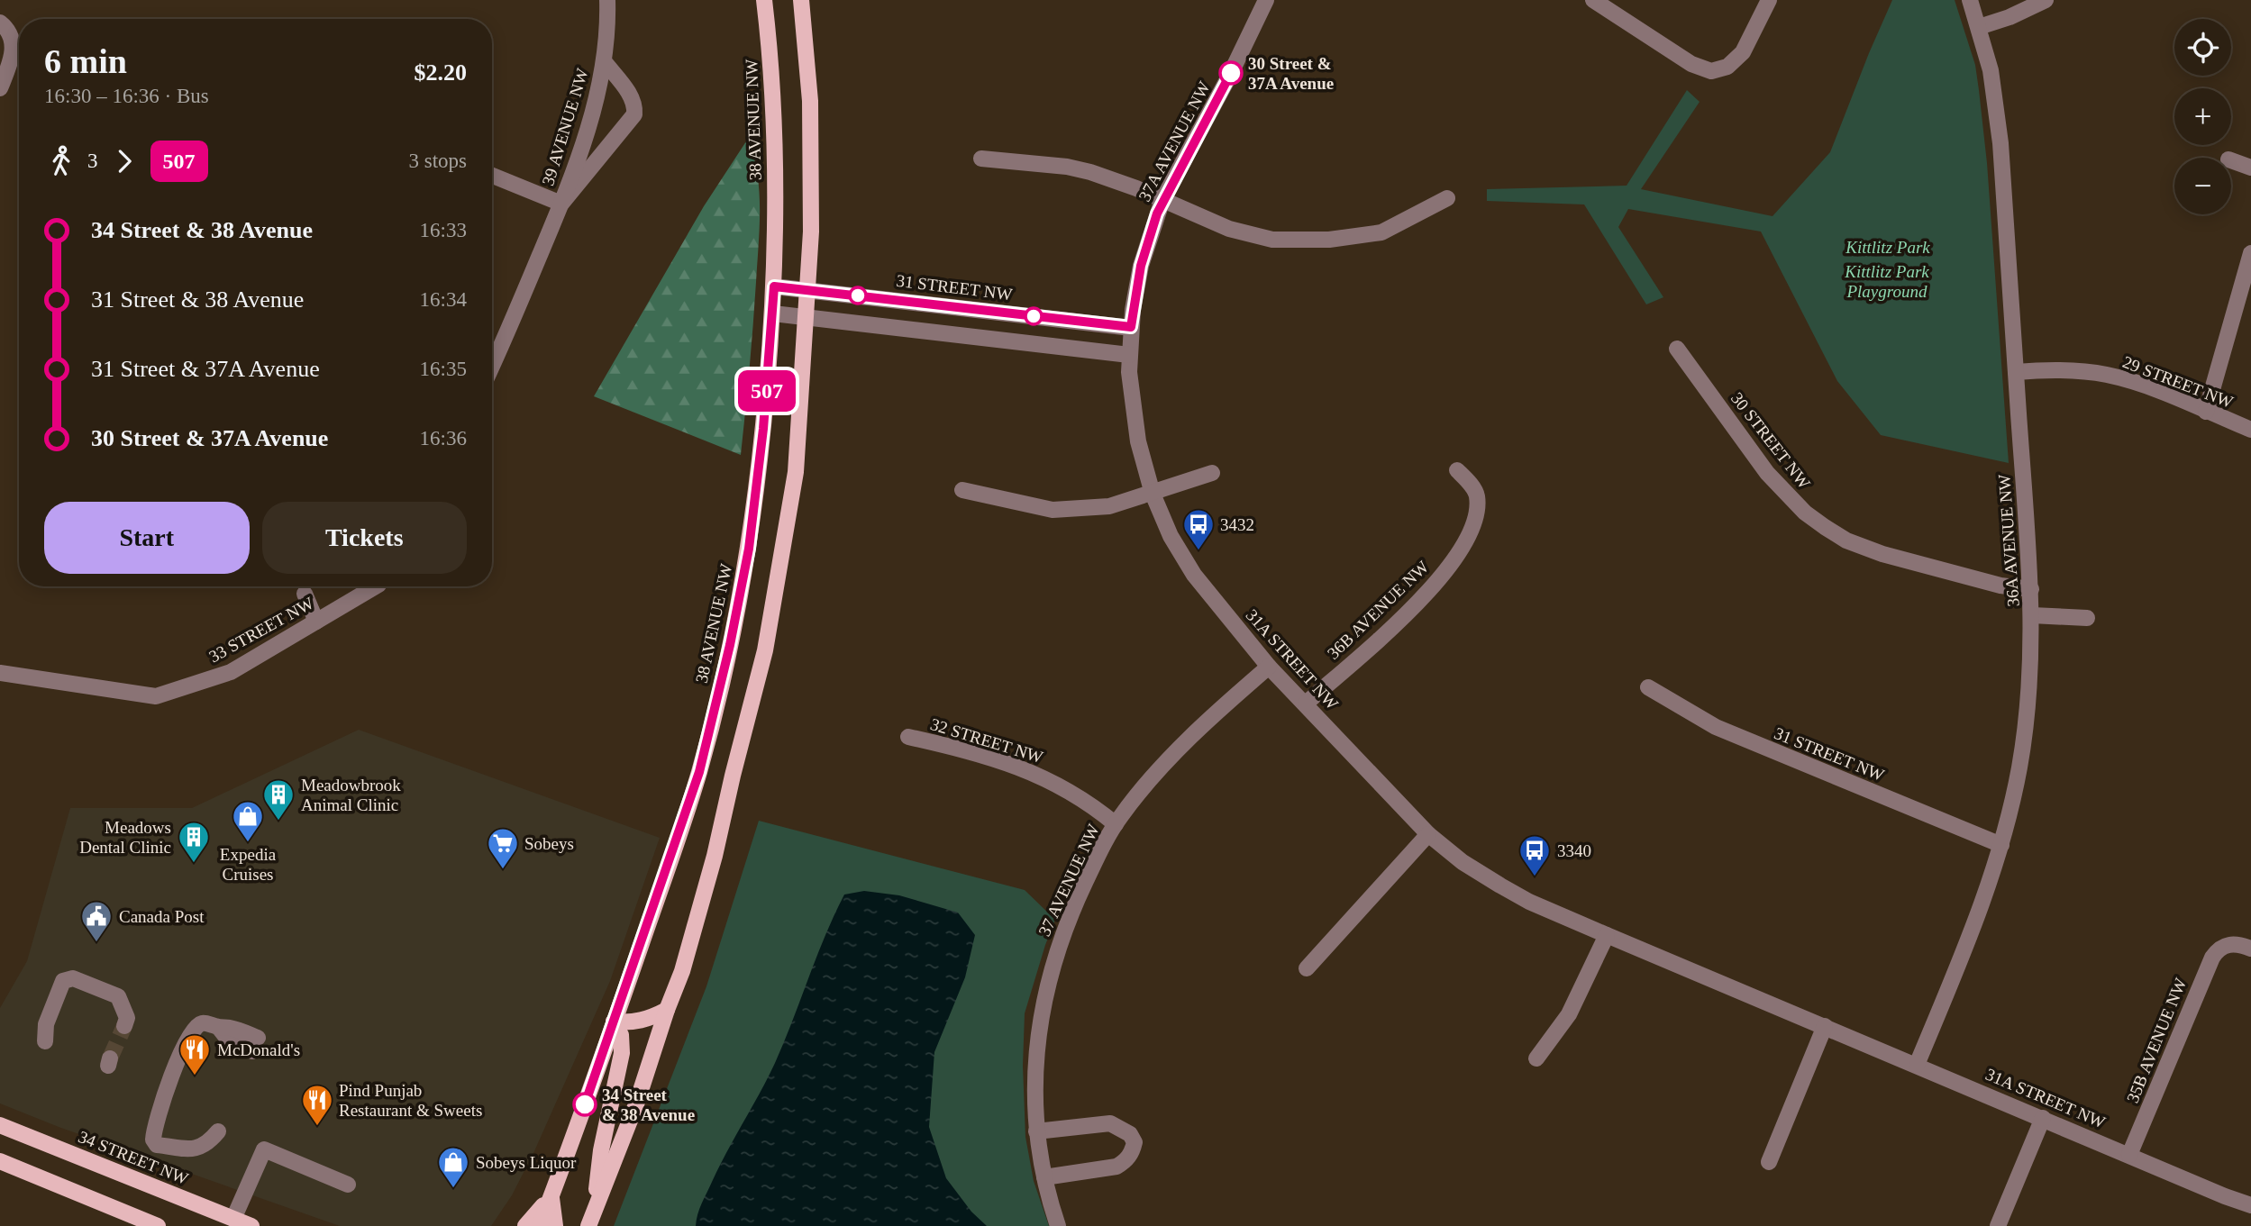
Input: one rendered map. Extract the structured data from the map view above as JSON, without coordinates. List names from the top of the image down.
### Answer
{
  "streets": {
    "main road": ["38 AVENUE NW", "34 STREET NW"],
    "street": [
      "39 AVENUE NW",
      "37A AVENUE NW",
      "31 STREET NW",
      "29 STREET NW",
      "30 STREET NW",
      "36A AVENUE NW",
      "36B AVENUE NW",
      "33 STREET NW",
      "31A STREET NW",
      "32 STREET NW",
      "37 AVENUE NW",
      "35B AVENUE NW"
    ]
  },
  "crossings": [
    ["38 AVENUE NW", "31 STREET NW"],
    ["37A AVENUE NW", "31 STREET NW"],
    ["37A AVENUE NW", "31A STREET NW"],
    ["31 STREET NW", "36A AVENUE NW"],
    ["29 STREET NW", "36A AVENUE NW"],
    ["30 STREET NW", "36A AVENUE NW"],
    ["36A AVENUE NW", "31A STREET NW"],
    ["36B AVENUE NW", "31A STREET NW"],
    ["31A STREET NW", "37 AVENUE NW"],
    ["31A STREET NW", "35B AVENUE NW"],
    ["32 STREET NW", "37 AVENUE NW"]
  ],
  "parks": ["Kittlitz Park", "Kittlitz Park Playground"],
  "places": {
    "other": ["30 Street & 37A Avenue", "34 Street & 38 Avenue"],
    "bus stop": ["3432", "3340"],
    "building": ["Meadowbrook Animal Clinic", "Meadows Dental Clinic"],
    "shop": ["Expedia Cruises", "Sobeys Liquor"],
    "supermarket": ["Sobeys"],
    "public building": ["Canada Post"],
    "restaurant": ["McDonald's", "Pind Punjab Restaurant & Sweets"]
  },
  "lines": ["bus line 507"],
  "page": {
    "on_map": "507",
    "map_buttons": ["+", "−"],
    "heading": ["6 min", "16:30 – 16:36 · Bus", "$2.20"],
    "legs": ["3", "507", "3 stops"],
    "list": [
      {
        "name": "34 Street & 38 Avenue",
        "value": "16:33"
      },
      {
        "name": "31 Street & 38 Avenue",
        "value": "16:34"
      },
      {
        "name": "31 Street & 37A Avenue",
        "value": "16:35"
      },
      {
        "name": "30 Street & 37A Avenue",
        "value": "16:36"
      }
    ],
    "buttons": ["Start", "Tickets"]
  }
}
